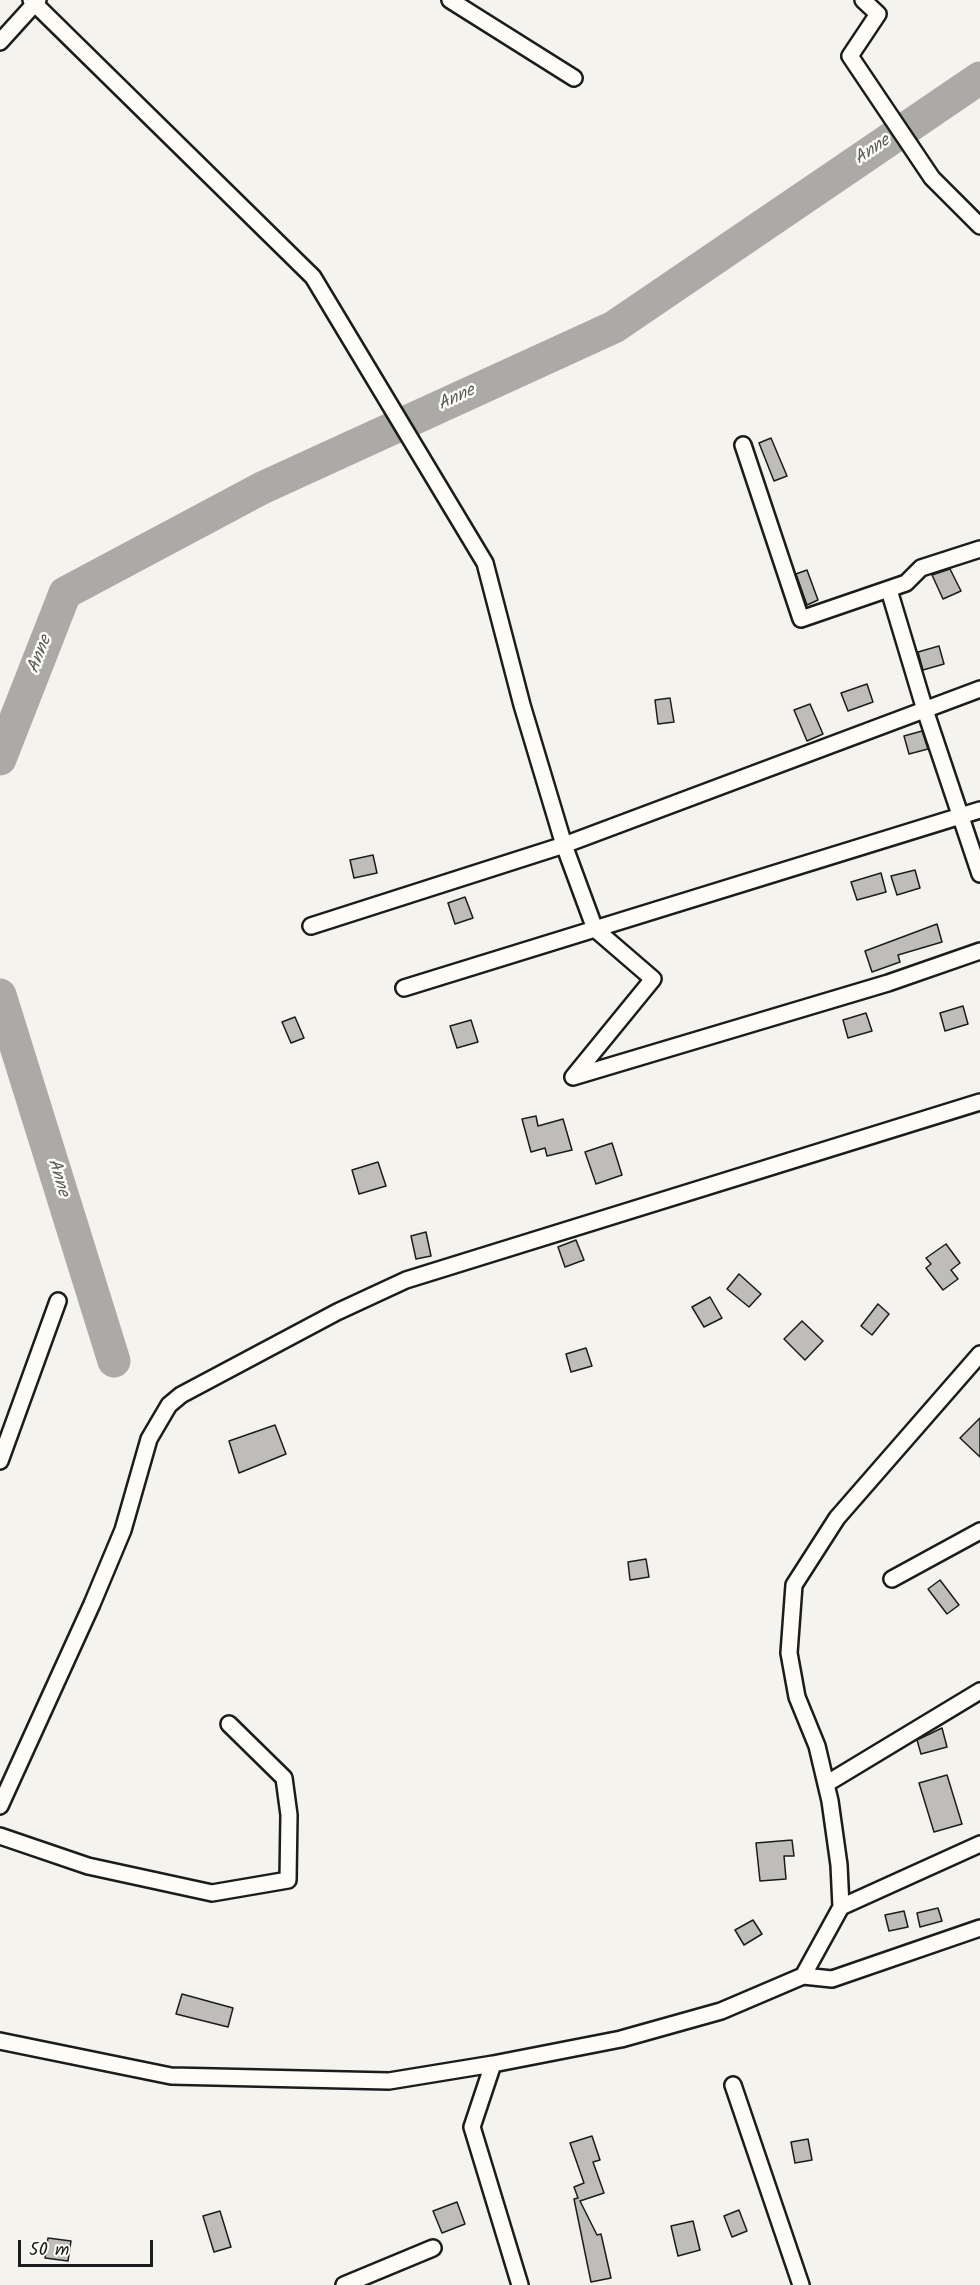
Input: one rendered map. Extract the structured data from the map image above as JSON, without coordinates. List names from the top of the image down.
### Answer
{
  "water": ["Anne"],
  "scale_bar": "50 m"
}
